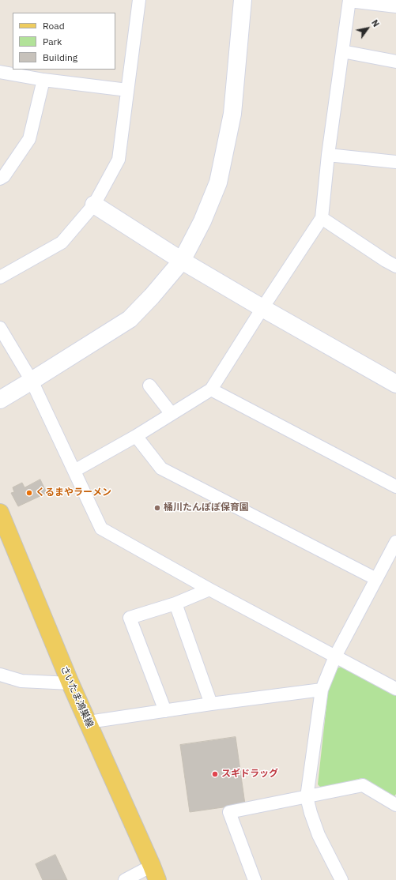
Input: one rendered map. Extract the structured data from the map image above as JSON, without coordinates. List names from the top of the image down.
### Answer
{
  "streets": {
    "main road": ["さいたま鴻巣線"]
  },
  "places": ["くるまやラーメン", "桶川たんぽぽ保育園", "スギドラッグ"],
  "legend": ["Road", "Park", "Building"],
  "north": "top right"
}
